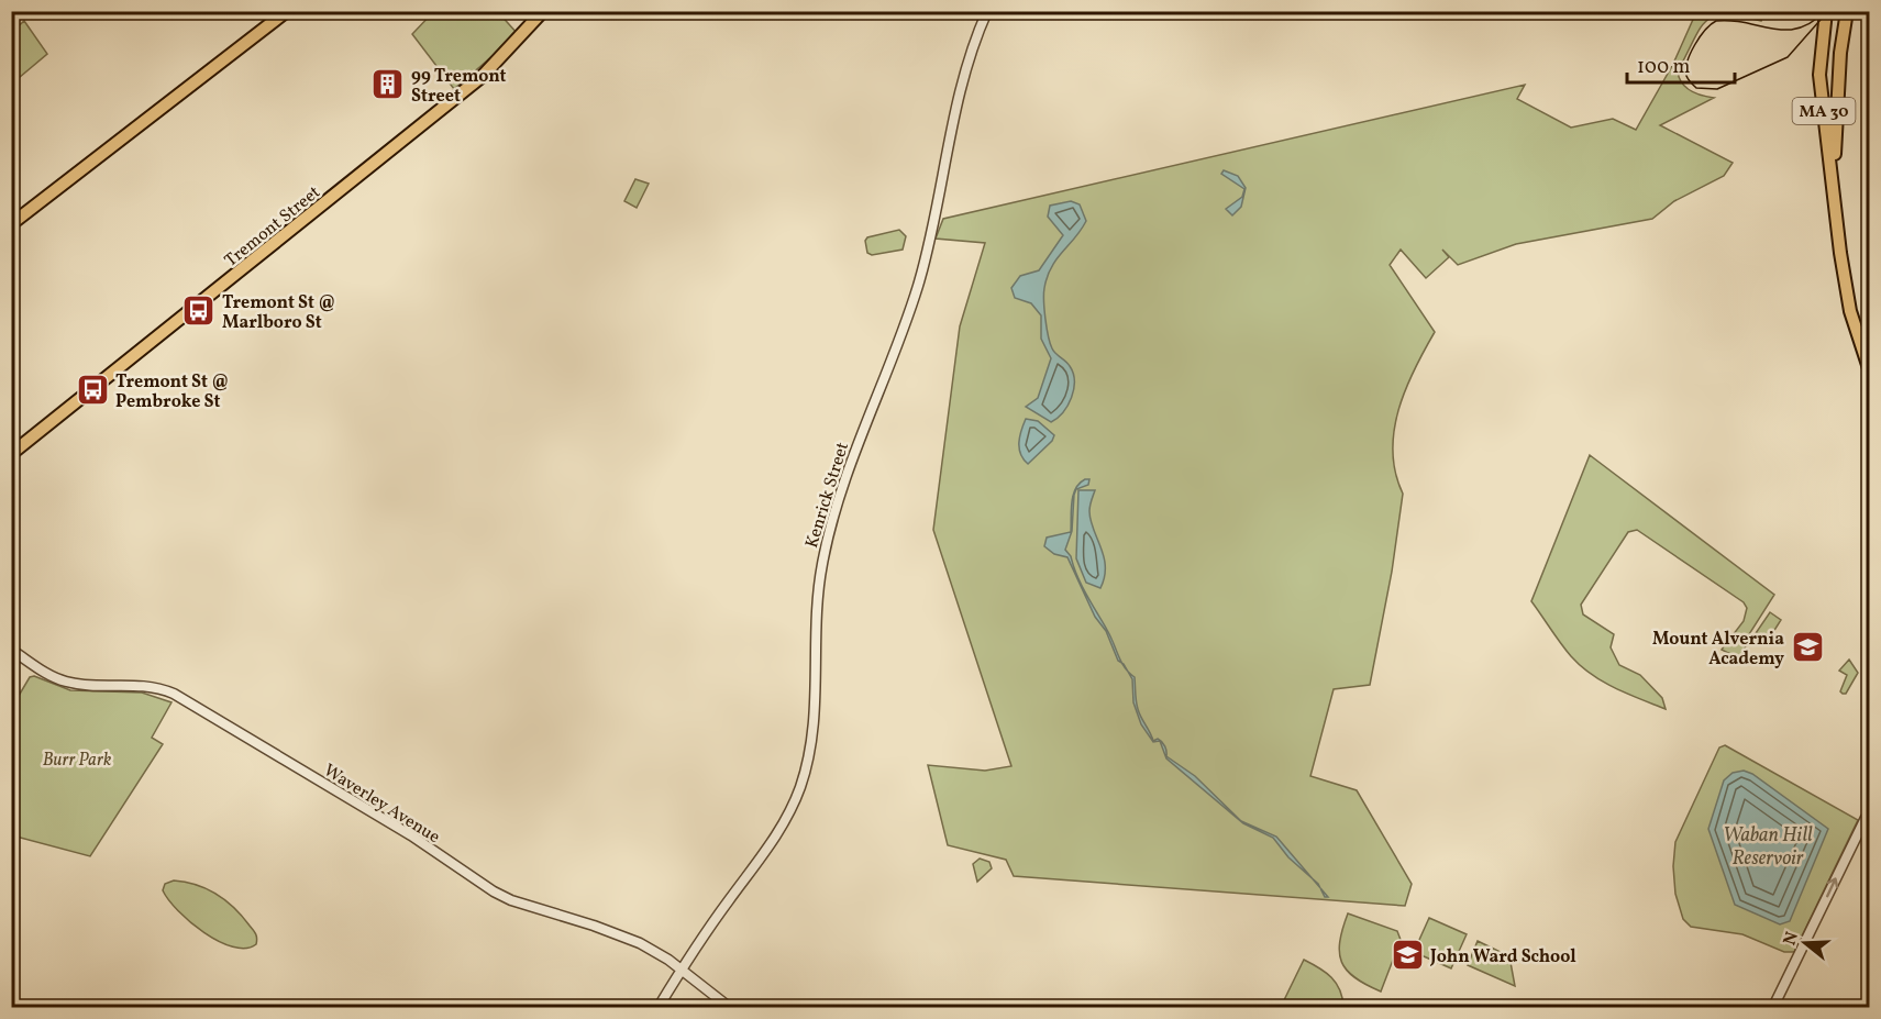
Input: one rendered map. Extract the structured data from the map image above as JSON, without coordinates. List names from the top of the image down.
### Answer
{
  "streets": {
    "main road": ["MA 30", "Tremont Street"],
    "street": ["Kenrick Street", "Waverley Avenue"]
  },
  "crossings": [
    ["Kenrick Street", "Waverley Avenue"]
  ],
  "water": ["Waban Hill Reservoir"],
  "parks": ["Burr Park"],
  "places": {
    "building": ["99 Tremont Street"],
    "bus stop": ["Tremont St @ Marlboro St", "Tremont St @ Pembroke St"],
    "school or university": ["Mount Alvernia Academy", "John Ward School"]
  },
  "scale_bar": "100 m",
  "north": "left"
}
